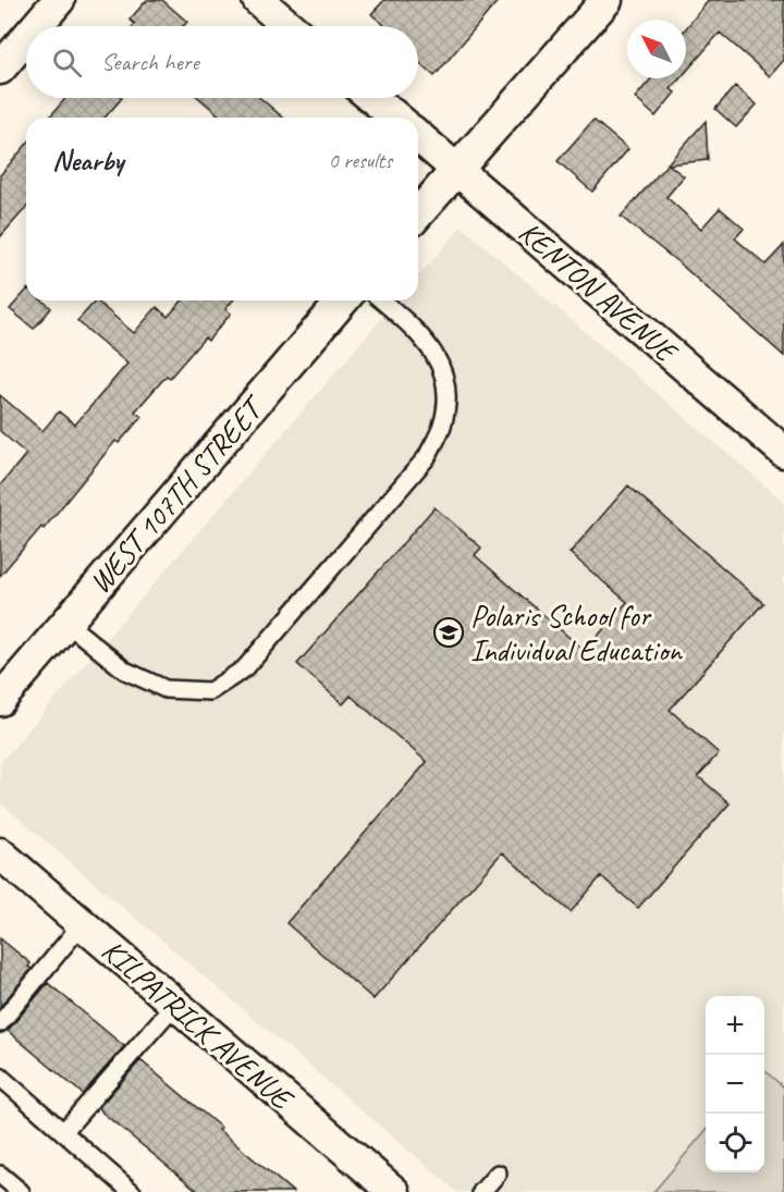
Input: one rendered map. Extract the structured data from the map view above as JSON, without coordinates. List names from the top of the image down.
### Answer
{
  "streets": {
    "street": ["KENTON AVENUE", "WEST 107TH STREET", "KILPATRICK AVENUE"]
  },
  "places": {
    "school or university": ["Polaris School for Individual Education"]
  },
  "north": "top left",
  "page": {
    "search": "Search here",
    "heading": ["Nearby", "0 results"],
    "map_buttons": ["+", "−"]
  }
}
